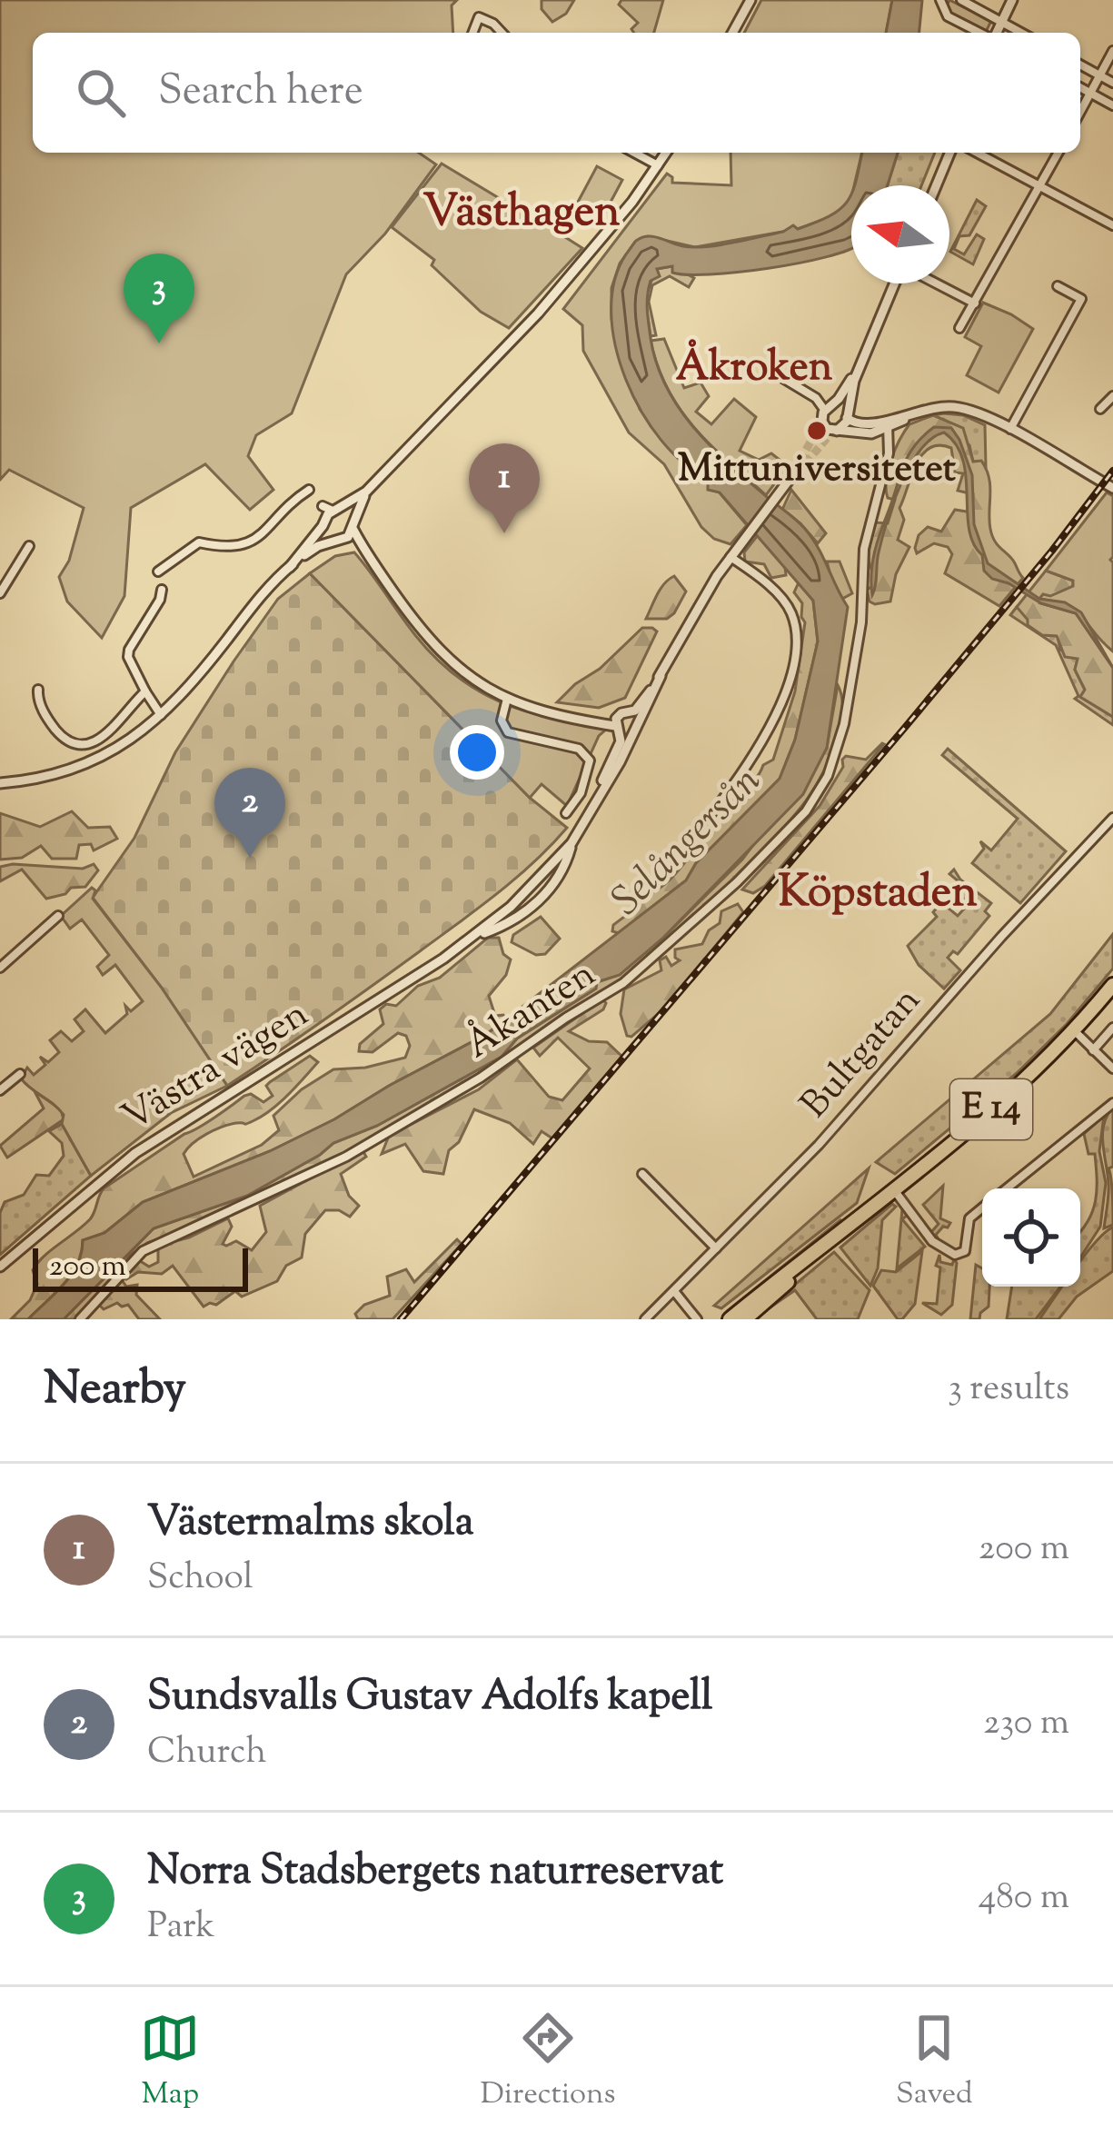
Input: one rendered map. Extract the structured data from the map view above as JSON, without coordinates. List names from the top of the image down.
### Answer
{
  "streets": {
    "highway": ["E 14"],
    "street": ["Åkanten", "Bultgatan", "Västra vägen"]
  },
  "districts": ["Västhagen", "Åkroken", "Köpstaden"],
  "water": ["Selångersån"],
  "places": ["Mittuniversitetet"],
  "scale_bar": "200 m",
  "north": "left",
  "page": {
    "search": "Search here",
    "pins": ["3", "1", "2"],
    "scale": "200 m",
    "heading": ["Nearby", "3 results"],
    "list": [
      {
        "mark": "1",
        "name": "Västermalms skola",
        "note": "School",
        "value": "200 m"
      },
      {
        "mark": "2",
        "name": "Sundsvalls Gustav Adolfs kapell",
        "note": "Church",
        "value": "230 m"
      },
      {
        "mark": "3",
        "name": "Norra Stadsbergets naturreservat",
        "note": "Park",
        "value": "480 m"
      }
    ],
    "nav": ["Map", "Directions", "Saved"]
  }
}
